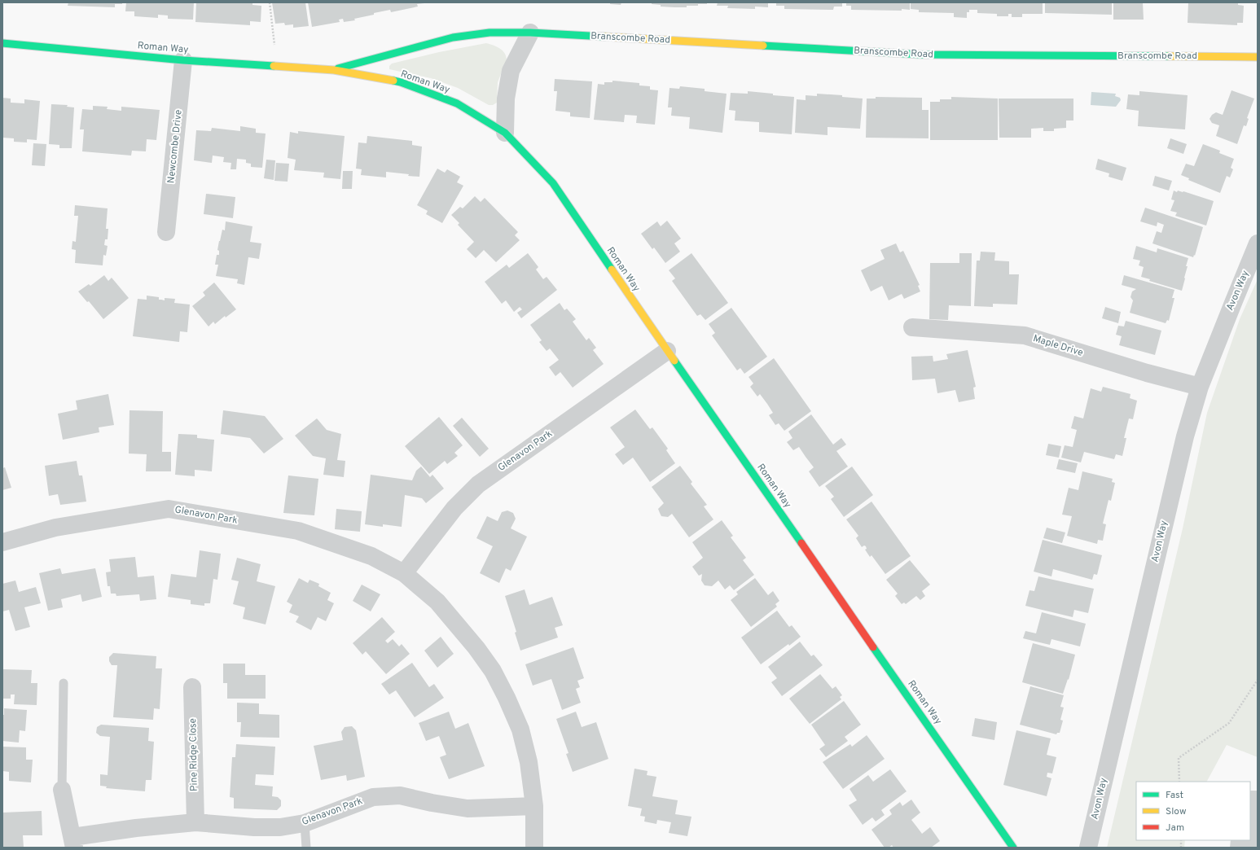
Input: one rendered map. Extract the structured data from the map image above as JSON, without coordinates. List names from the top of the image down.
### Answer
{
  "streets": {
    "street": [
      "Branscombe Road",
      "Roman Way",
      "Newcombe Drive",
      "Avon Way",
      "Maple Drive",
      "Glenavon Park",
      "Pine Ridge Close"
    ]
  },
  "crossings": [
    ["Branscombe Road", "Roman Way"],
    ["Roman Way", "Newcombe Drive"],
    ["Roman Way", "Glenavon Park"],
    ["Avon Way", "Maple Drive"],
    ["Glenavon Park", "Pine Ridge Close"]
  ],
  "legend": ["Fast", "Slow", "Jam"]
}
